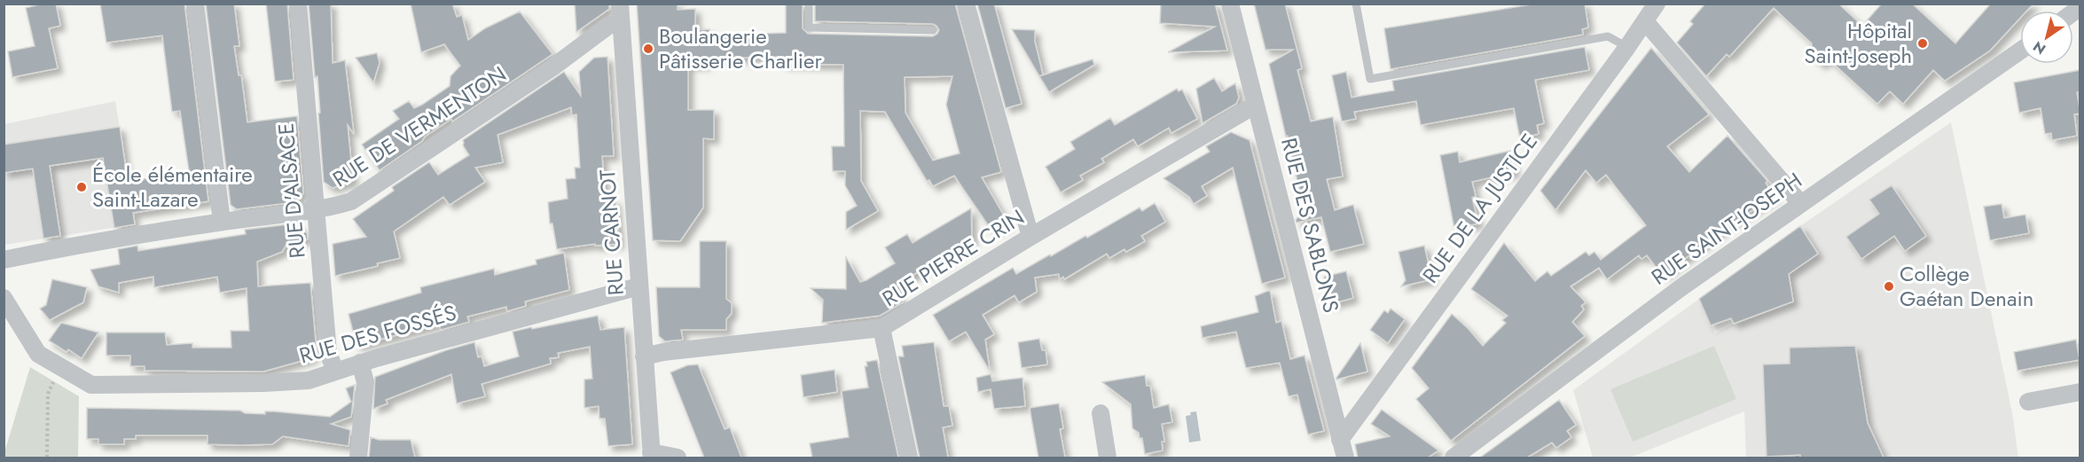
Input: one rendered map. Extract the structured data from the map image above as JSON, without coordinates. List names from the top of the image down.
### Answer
{
  "streets": {
    "street": [
      "RUE DE VERMENTON",
      "RUE D'ALSACE",
      "RUE DE LA JUSTICE",
      "RUE DES SABLONS",
      "RUE SAINT-JOSEPH",
      "RUE CARNOT",
      "RUE PIERRE CRIN",
      "RUE DES FOSSÉS"
    ]
  },
  "crossings": [
    ["RUE DE VERMENTON", "RUE D'ALSACE"],
    ["RUE DE VERMENTON", "RUE CARNOT"],
    ["RUE D'ALSACE", "RUE DES FOSSÉS"],
    ["RUE DE LA JUSTICE", "RUE DES SABLONS"],
    ["RUE DES SABLONS", "RUE PIERRE CRIN"],
    ["RUE CARNOT", "RUE PIERRE CRIN"],
    ["RUE CARNOT", "RUE DES FOSSÉS"]
  ],
  "places": [
    "Hôpital Saint-Joseph",
    "Boulangerie Pâtisserie Charlier",
    "École élémentaire Saint-Lazare",
    "Collège Gaétan Denain"
  ],
  "north": "bottom left"
}
